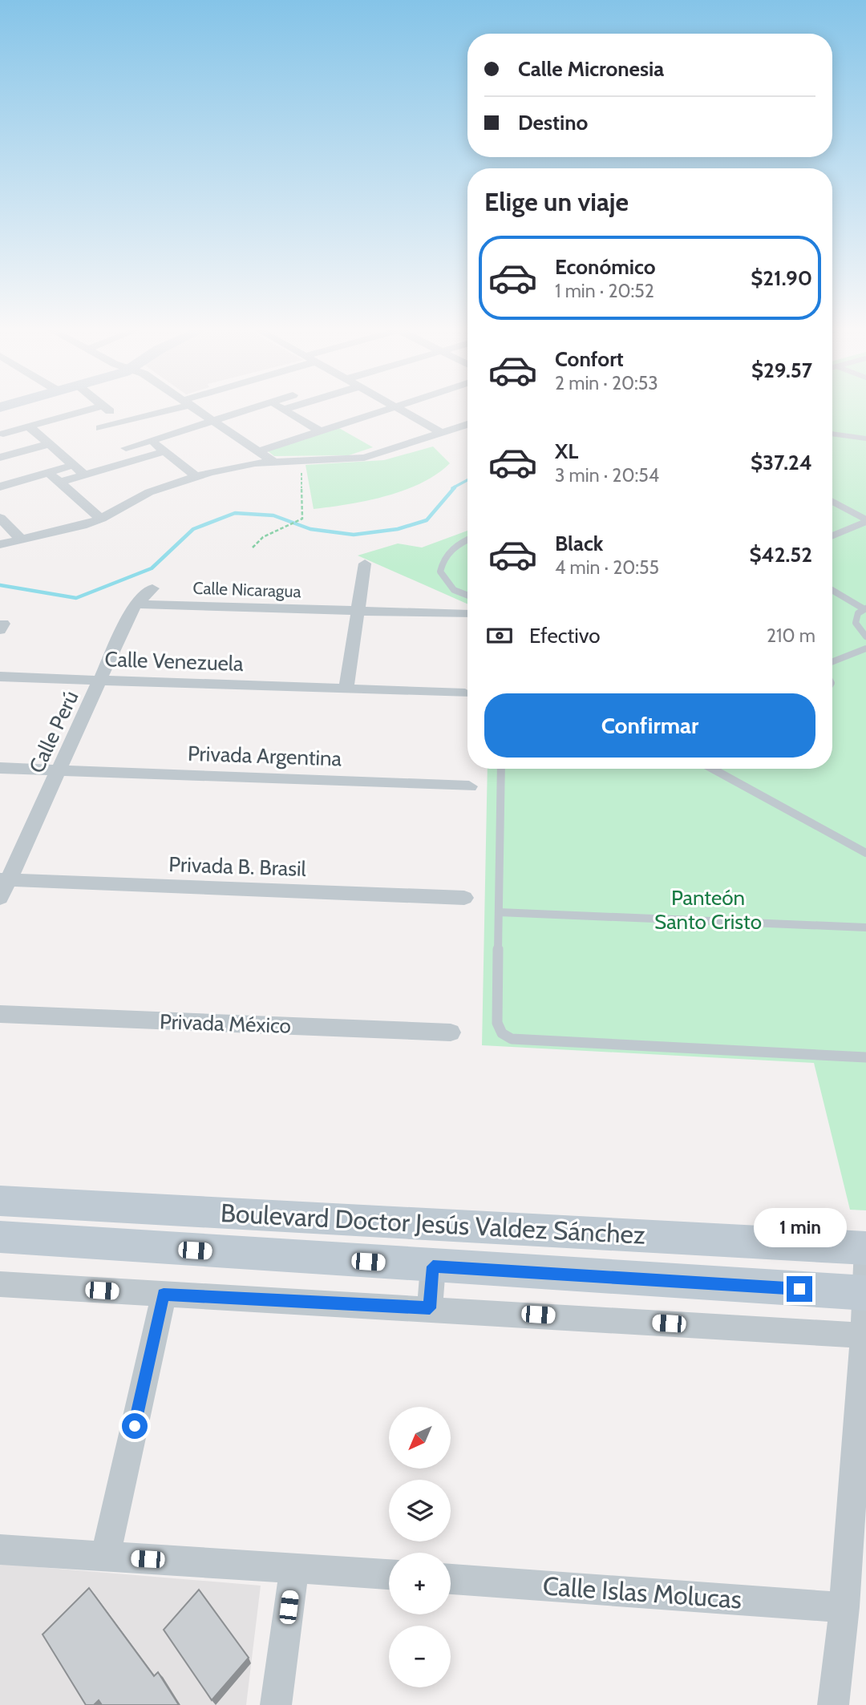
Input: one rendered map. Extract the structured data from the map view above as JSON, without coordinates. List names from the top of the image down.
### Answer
{
  "streets": {
    "main road": ["Boulevard Doctor Jesús Valdez Sánchez"],
    "street": [
      "Calle Nicaragua",
      "Calle Venezuela",
      "Calle Perú",
      "Privada Argentina",
      "Privada B. Brasil",
      "Privada México",
      "Calle Islas Molucas"
    ]
  },
  "crossings": [
    ["Calle Nicaragua", "Calle Perú"],
    ["Calle Venezuela", "Calle Perú"],
    ["Calle Perú", "Privada Argentina"],
    ["Calle Perú", "Privada B. Brasil"]
  ],
  "parks": ["Panteón Santo Cristo"],
  "north": "bottom left",
  "page": {
    "banner": ["Calle Micronesia", "Destino"],
    "heading": "Elige un viaje",
    "list": [
      {
        "name": "Económico",
        "note": "1 min · 20:52",
        "value": "$21.90"
      },
      {
        "name": "Confort",
        "note": "2 min · 20:53",
        "value": "$29.57"
      },
      {
        "name": "XL",
        "note": "3 min · 20:54",
        "value": "$37.24"
      },
      {
        "name": "Black",
        "note": "4 min · 20:55",
        "value": "$42.52"
      }
    ],
    "pay": ["Efectivo", "210 m"],
    "buttons": "Confirmar",
    "bubble": "1 min",
    "map_buttons": ["+", "−"]
  }
}
